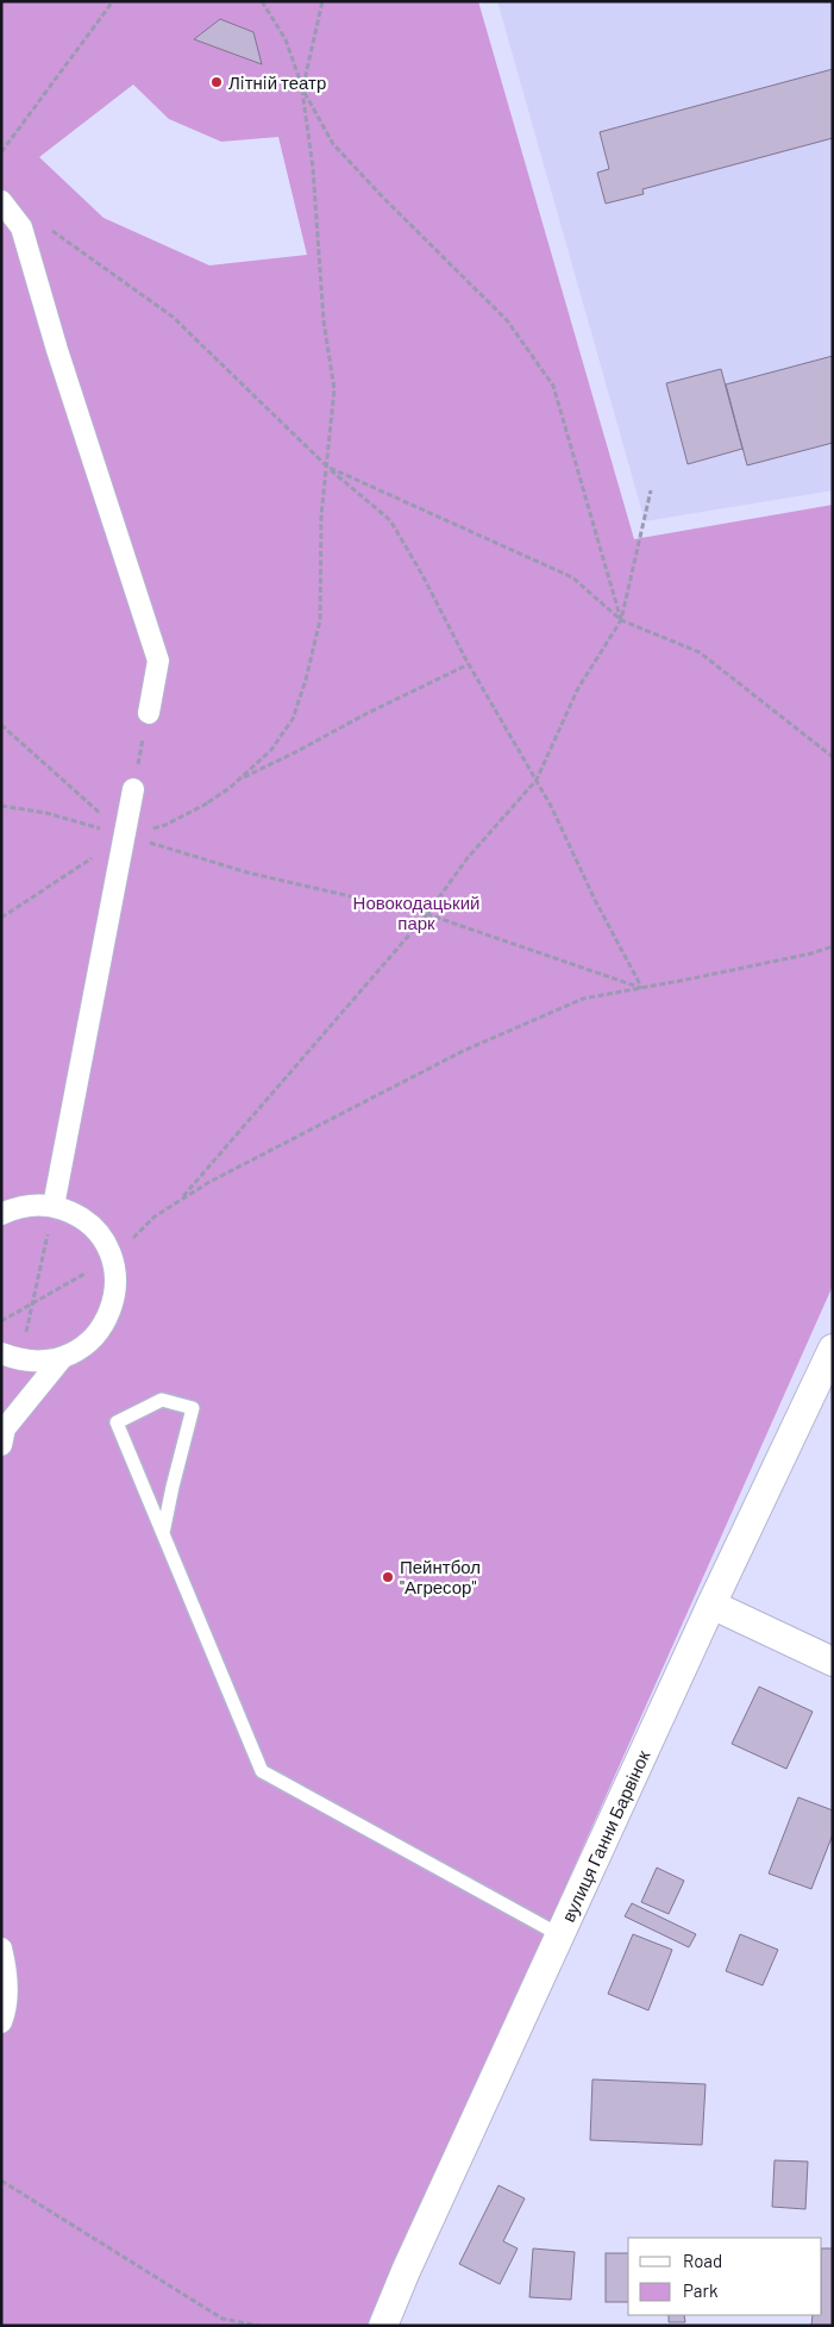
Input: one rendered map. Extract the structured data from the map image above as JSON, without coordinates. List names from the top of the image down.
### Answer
{
  "streets": {
    "street": ["вулиця Ганни Барвінок"]
  },
  "parks": ["Новокодацький парк"],
  "places": ["Лiтнiй театр", "Пейнтбол \"Агресор\""],
  "legend": ["Road", "Park"]
}
